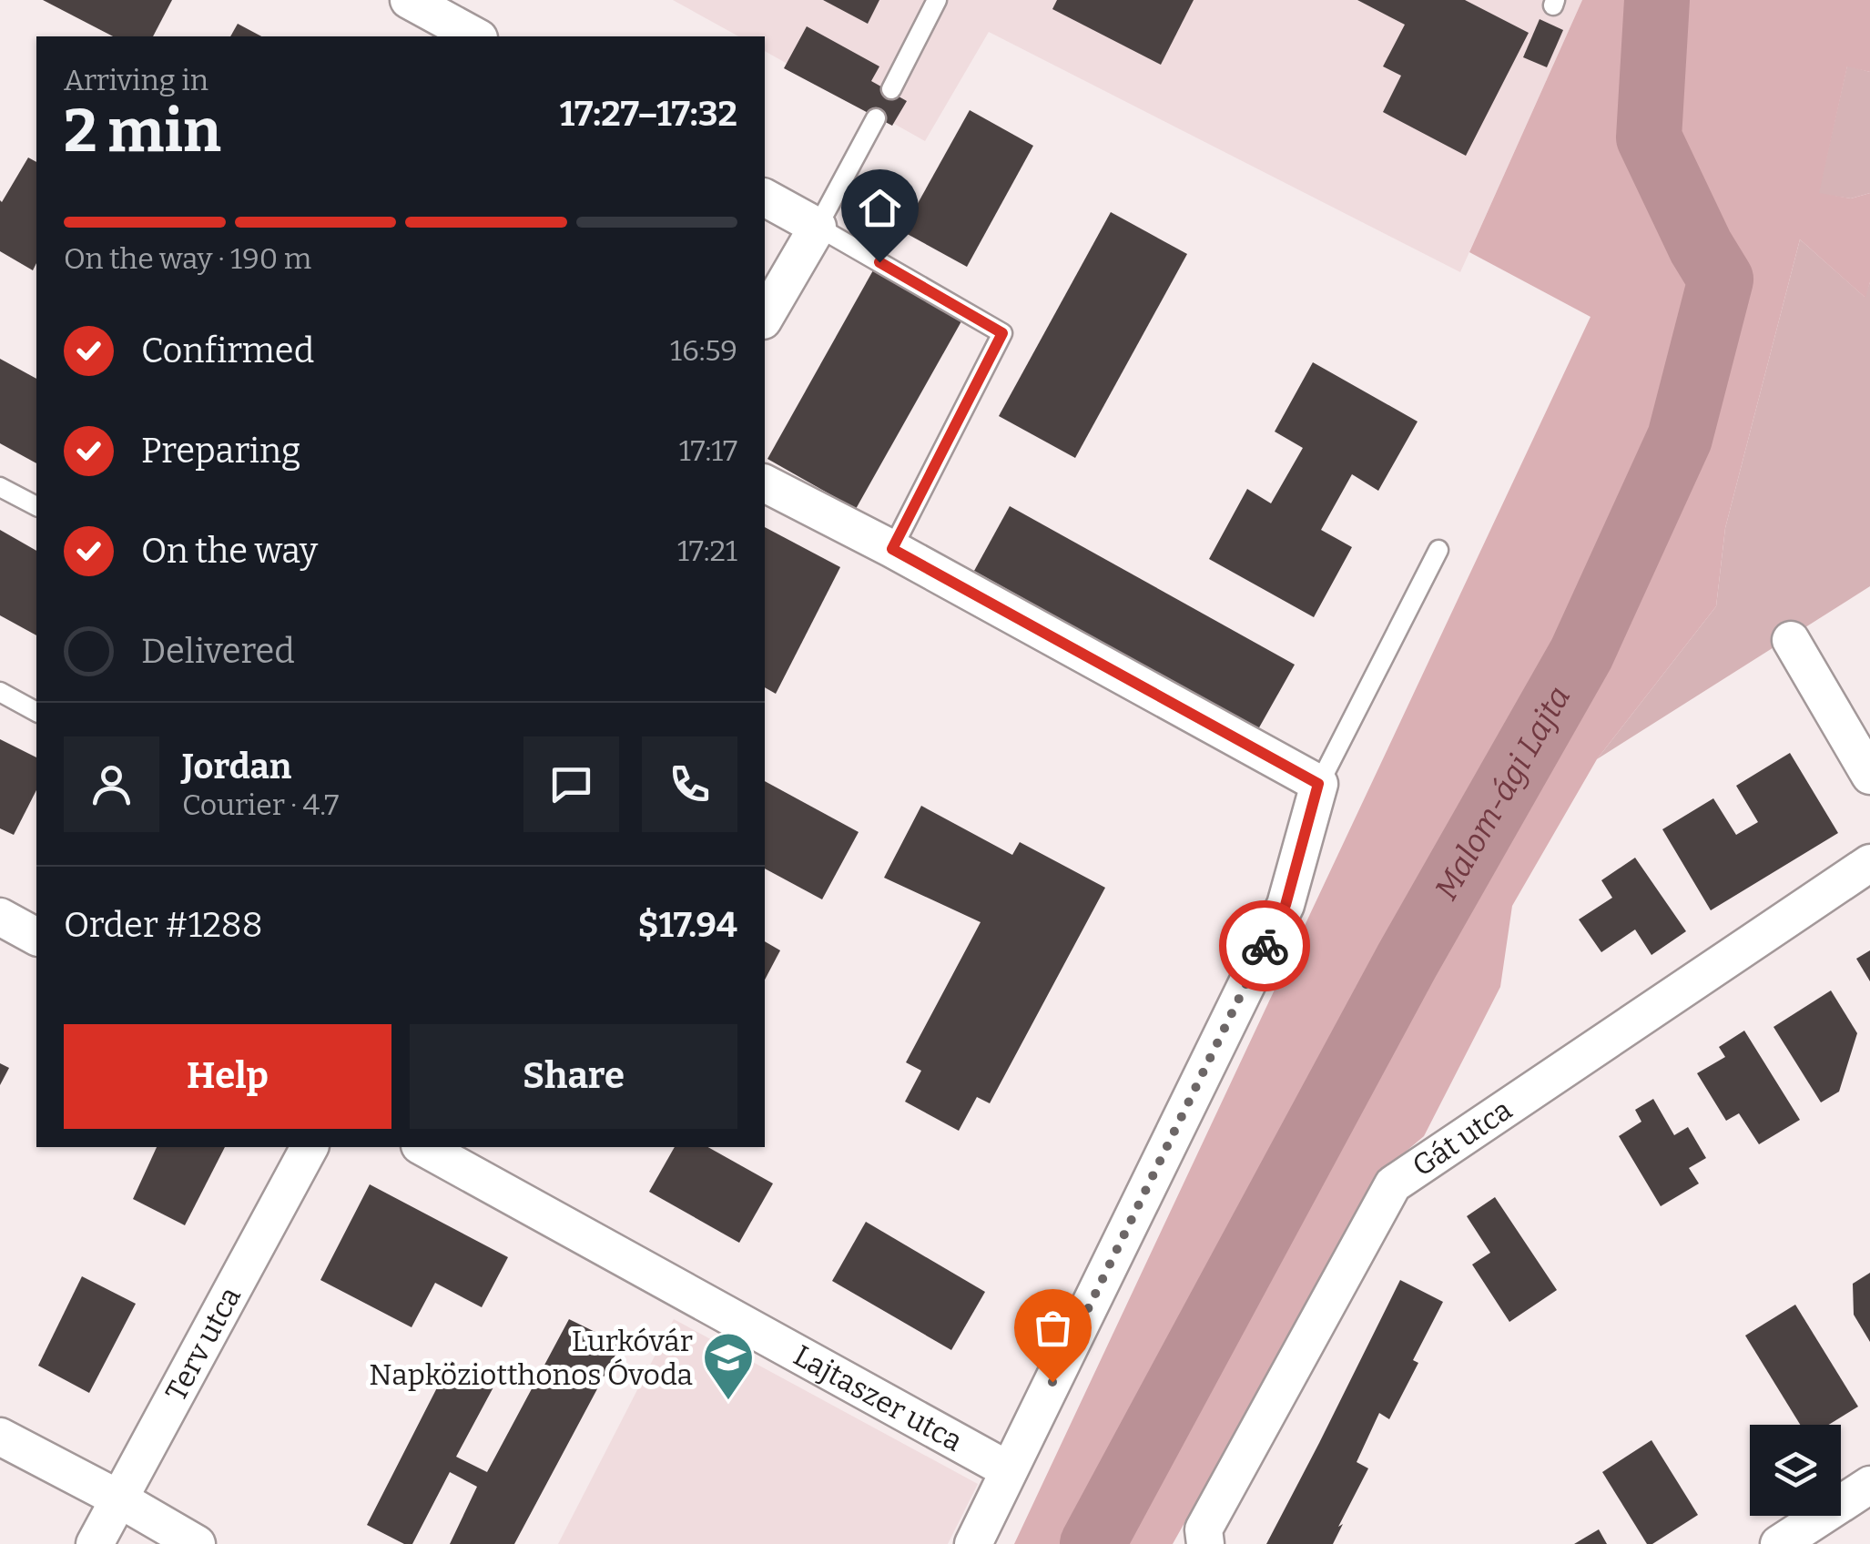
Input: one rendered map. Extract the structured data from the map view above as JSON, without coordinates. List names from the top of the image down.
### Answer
{
  "streets": {
    "street": ["Gát utca", "Terv utca", "Lajtaszer utca"]
  },
  "water": ["Malom-ági Lajta"],
  "places": {
    "school or university": ["Lurkóvár Napköziotthonos Óvoda"]
  },
  "page": {
    "heading": ["2 min", "Arriving in", "17:27–17:32"],
    "panel": [
      "Jordan",
      "Courier · 4.7",
      "Order #1288",
      "$17.94"
    ],
    "bar": "On the way · 190 m",
    "list": [
      ["Confirmed", "16:59"],
      ["Preparing", "17:17"],
      ["On the way", "17:21"],
      "Delivered"
    ],
    "buttons": ["Help", "Share"]
  }
}
